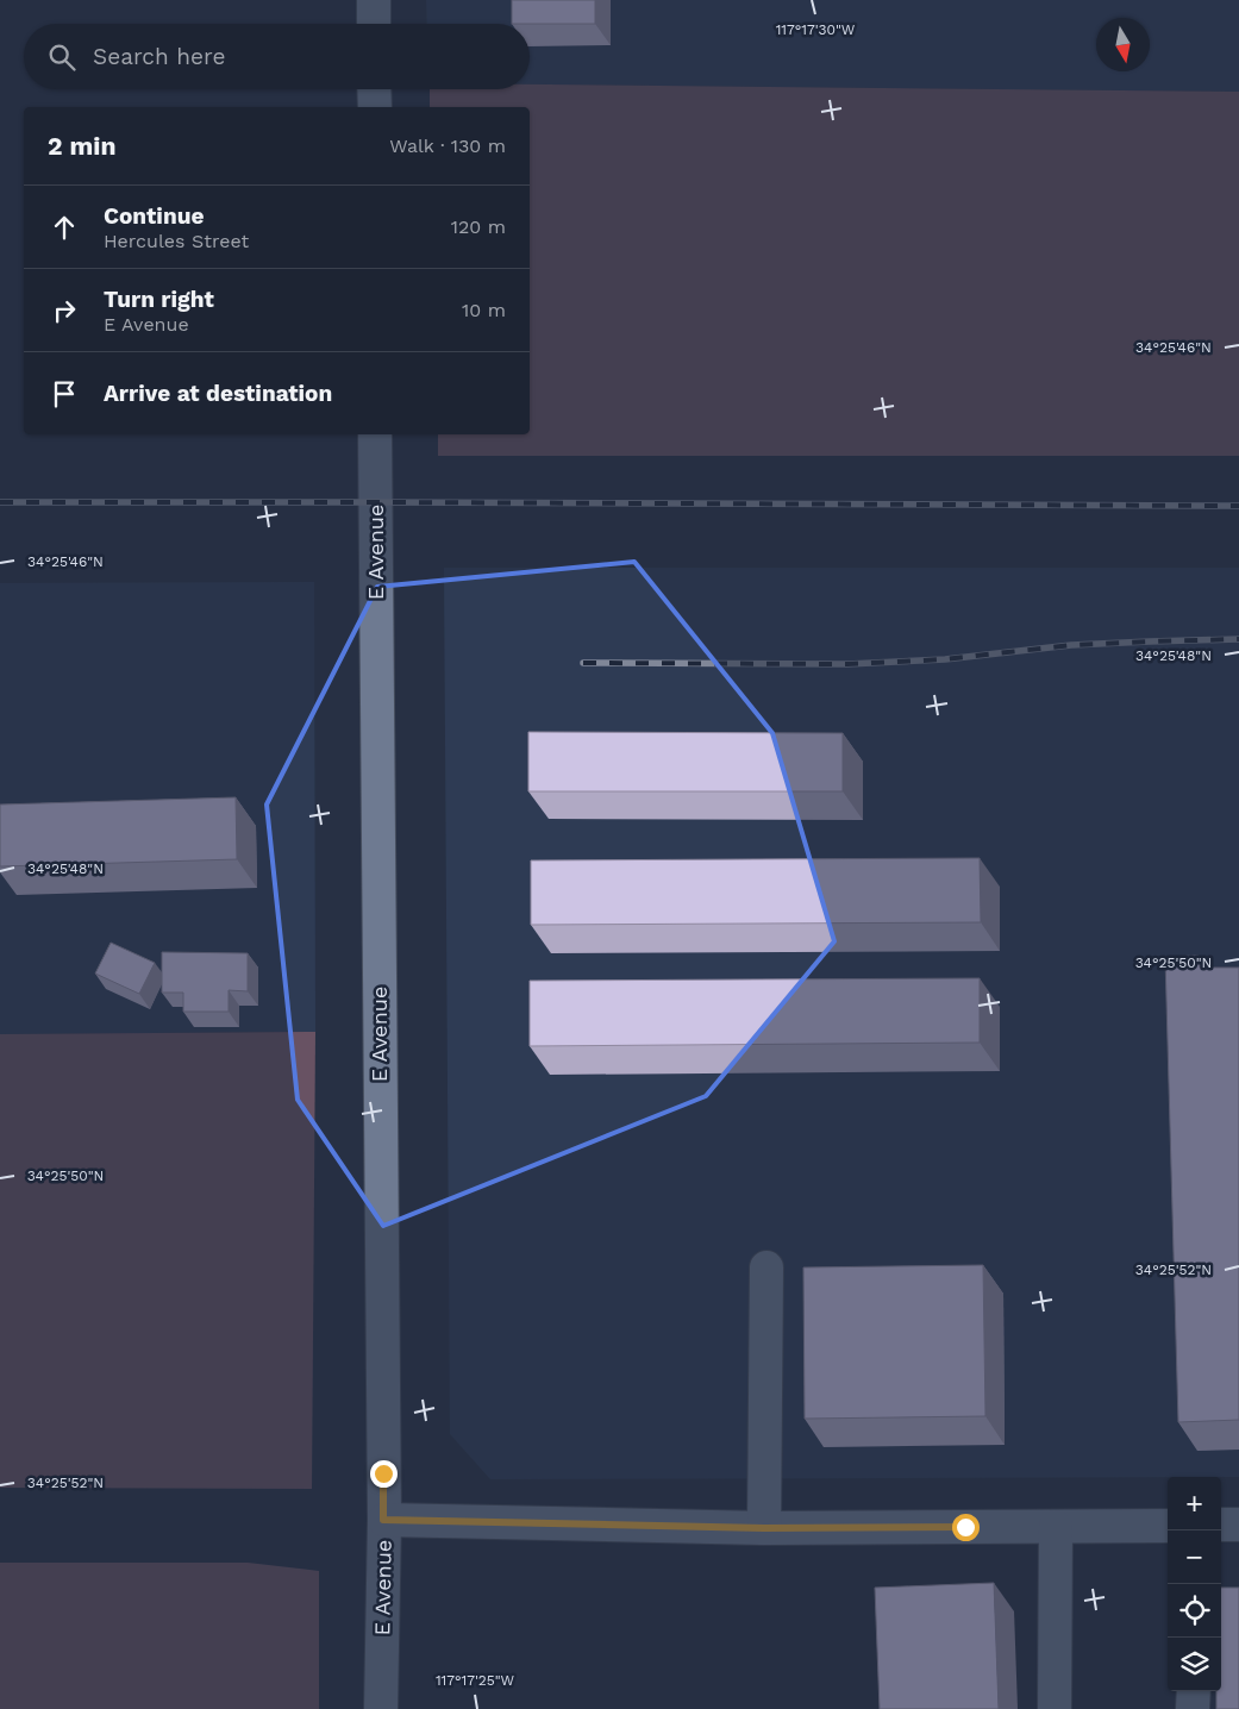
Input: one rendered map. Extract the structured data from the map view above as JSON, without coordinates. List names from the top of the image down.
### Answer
{
  "streets": {
    "street": ["E Avenue"]
  },
  "north": "bottom",
  "page": {
    "search": "Search here",
    "heading": ["2 min", "Walk · 130 m"],
    "list": [
      ["Continue", "Hercules Street", "120 m"],
      ["Turn right", "E Avenue", "10 m"],
      "Arrive at destination"
    ],
    "map_buttons": ["+", "−"]
  },
  "coordinates": [
    "117°17'30\"W",
    "34°25'46\"N",
    "34°25'48\"N",
    "34°25'50\"N",
    "34°25'52\"N",
    "117°17'25\"W"
  ]
}
